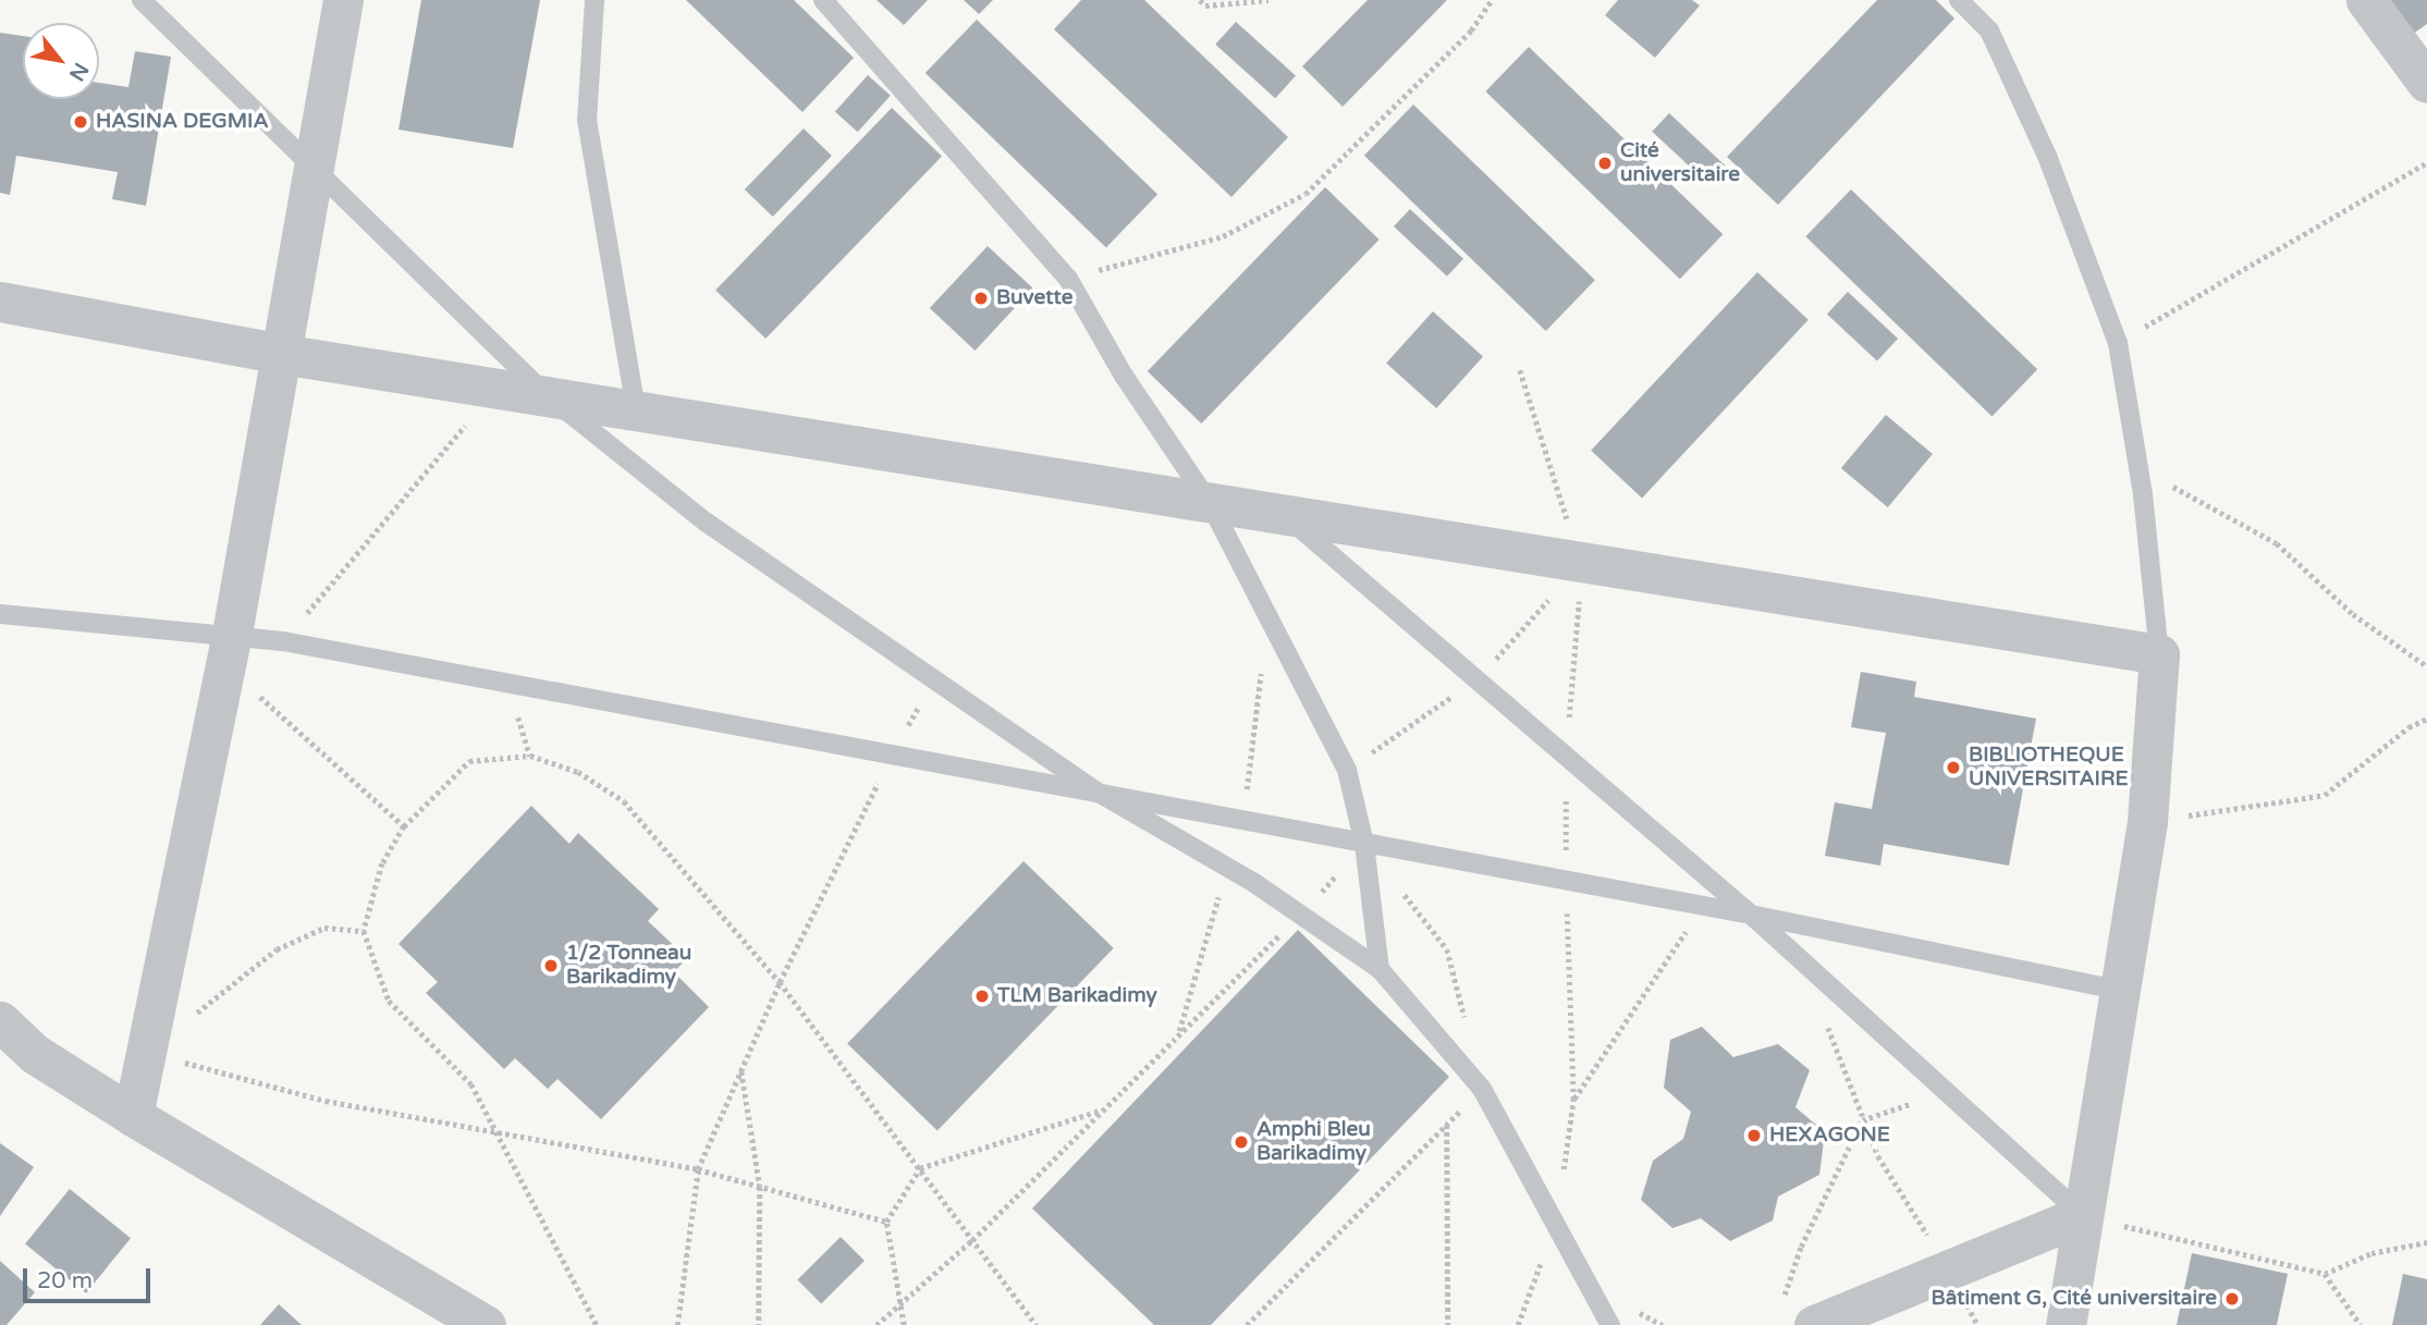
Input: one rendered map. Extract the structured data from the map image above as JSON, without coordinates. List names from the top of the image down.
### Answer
{
  "places": [
    "HASINA DEGMIA",
    "Cité universitaire",
    "Buvette",
    "BIBLIOTHEQUE UNIVERSITAIRE",
    "1/2 Tonneau Barikadimy",
    "TLM Barikadimy",
    "HEXAGONE",
    "Amphi Bleu Barikadimy",
    "Bâtiment G, Cité universitaire"
  ],
  "scale_bar": "20 m",
  "north": "bottom right"
}
